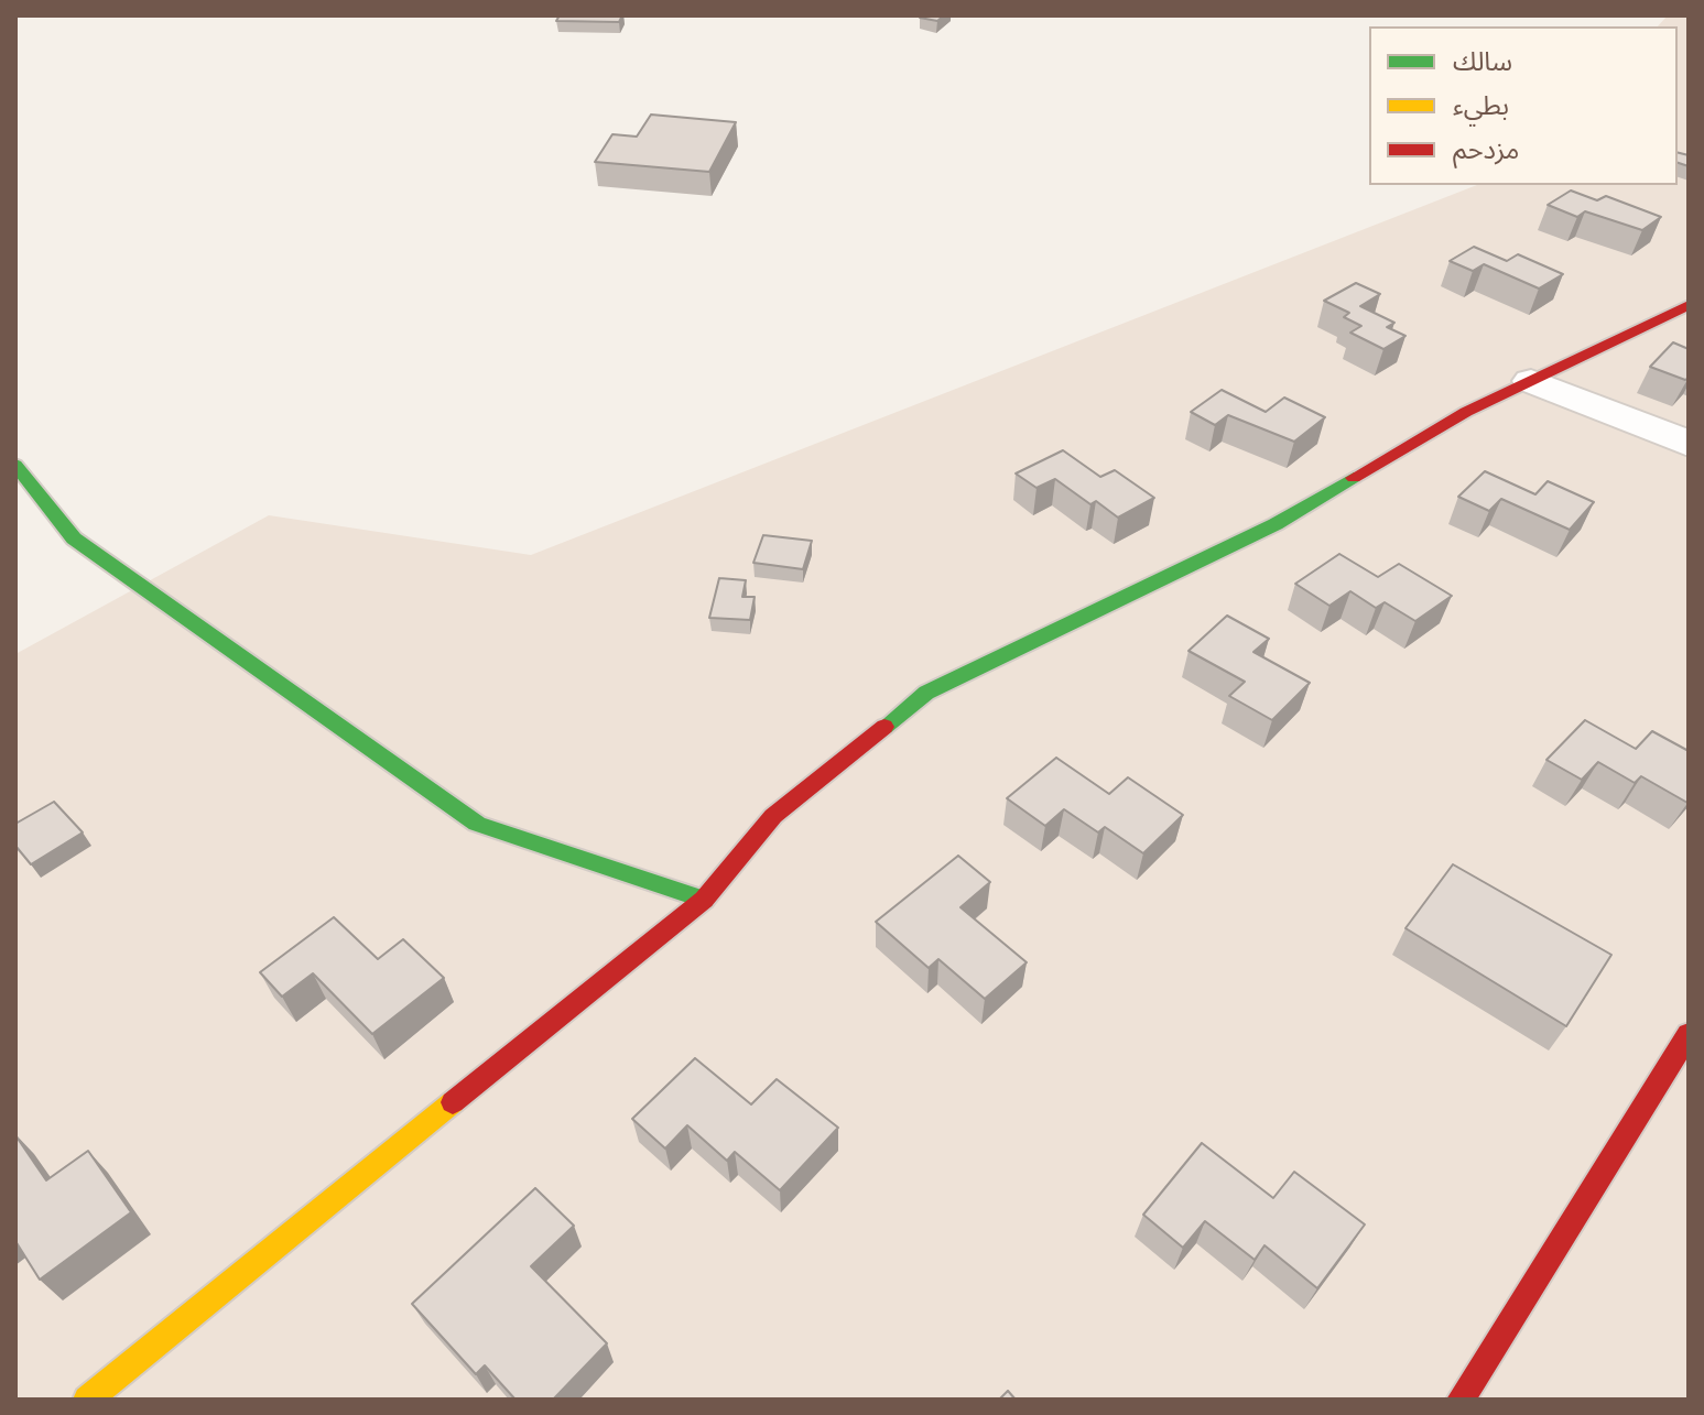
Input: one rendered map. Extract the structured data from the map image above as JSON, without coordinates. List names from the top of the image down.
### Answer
{
  "legend": ["سالك", "بطيء", "مزدحم"]
}
